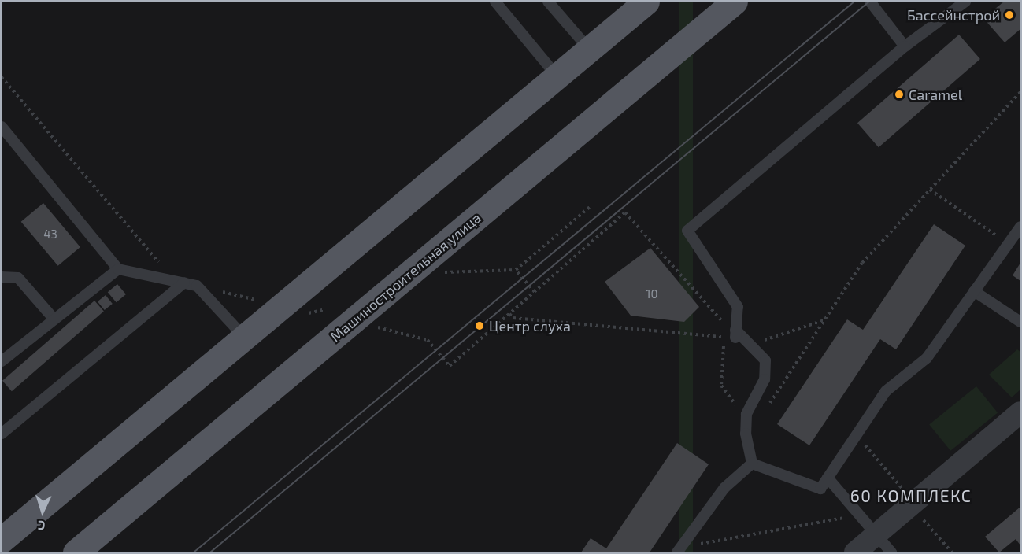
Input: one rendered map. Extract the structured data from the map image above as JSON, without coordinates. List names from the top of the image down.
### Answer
{
  "streets": {
    "main road": ["Машиностроительная улица"]
  },
  "districts": ["60 КОМПЛЕКС"],
  "places": ["Бассейнстрой", "Caramel", "Центр слуха"],
  "house_numbers": ["43", "10"],
  "north": "bottom"
}
